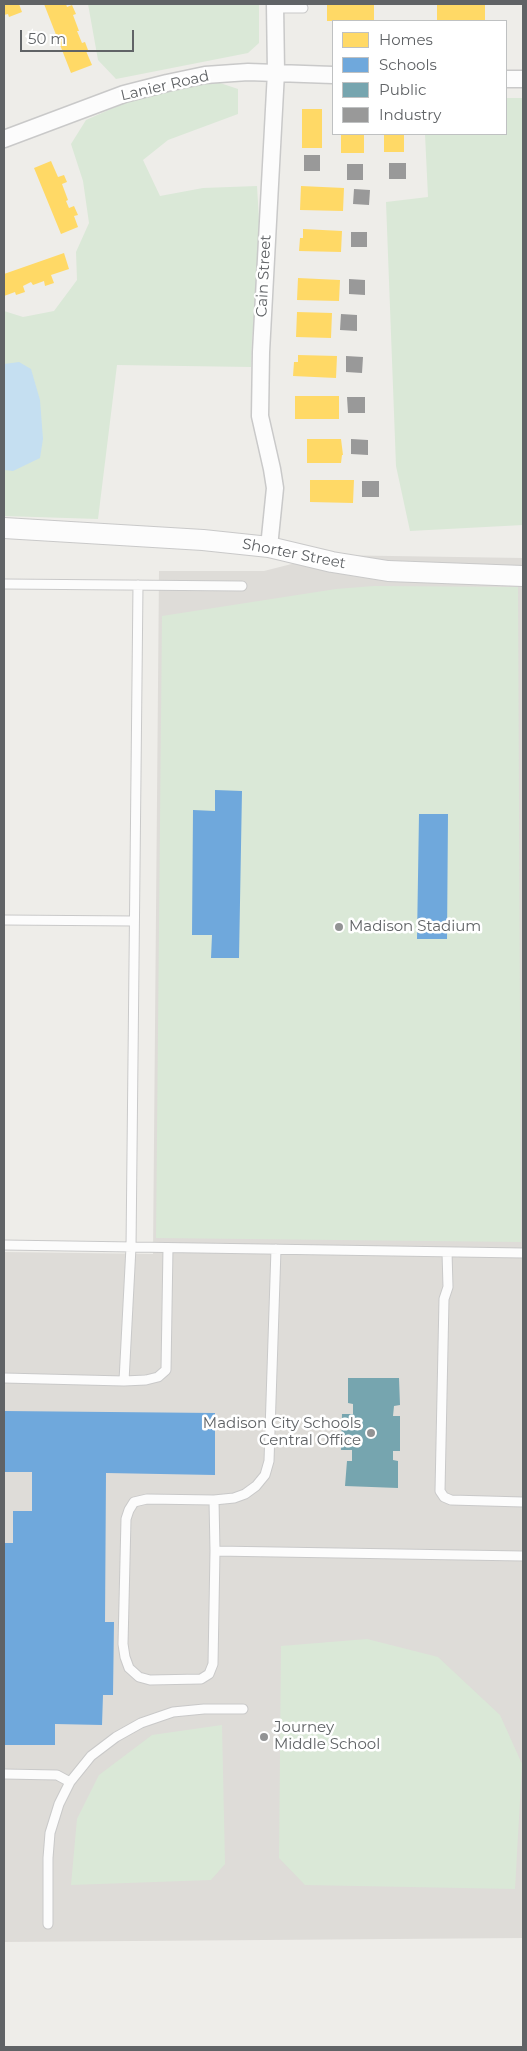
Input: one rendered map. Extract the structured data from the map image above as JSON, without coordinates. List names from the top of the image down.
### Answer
{
  "streets": {
    "street": ["Lanier Road", "Cain Street", "Shorter Street"]
  },
  "crossings": [
    ["Lanier Road", "Cain Street"],
    ["Cain Street", "Shorter Street"]
  ],
  "places": ["Madison Stadium", "Madison City Schools Central Office", "Journey Middle School"],
  "legend": [
    "Homes",
    "Schools",
    "Public",
    "Industry"
  ],
  "scale_bar": "50 m"
}
